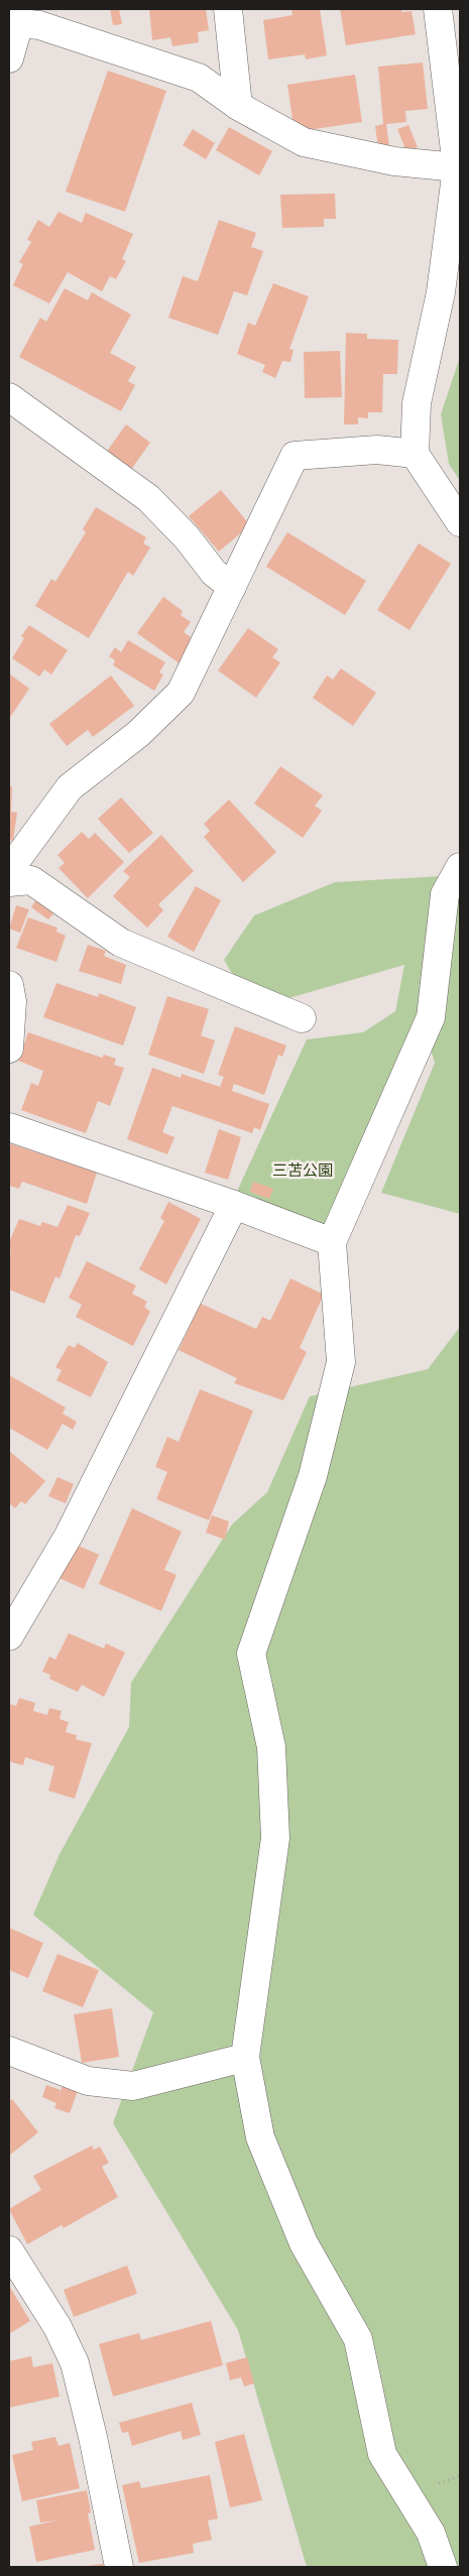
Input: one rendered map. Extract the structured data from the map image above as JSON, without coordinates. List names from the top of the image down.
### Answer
{
  "parks": ["三苫公園"]
}
